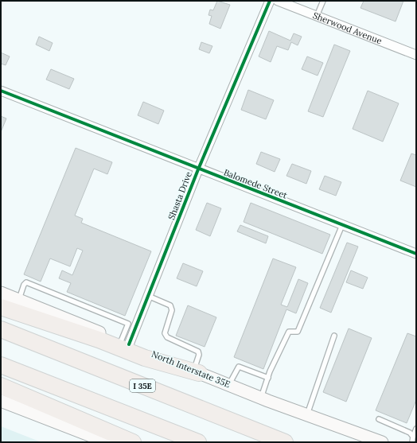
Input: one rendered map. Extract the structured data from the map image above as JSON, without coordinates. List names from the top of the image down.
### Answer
{
  "streets": {
    "highway": ["I 35E"],
    "main road": ["North Interstate 35E"],
    "street": ["Sherwood Avenue", "Balomede Street", "Shasta Drive"]
  },
  "crossings": [
    ["Balomede Street", "Shasta Drive"],
    ["Shasta Drive", "North Interstate 35E"]
  ]
}
